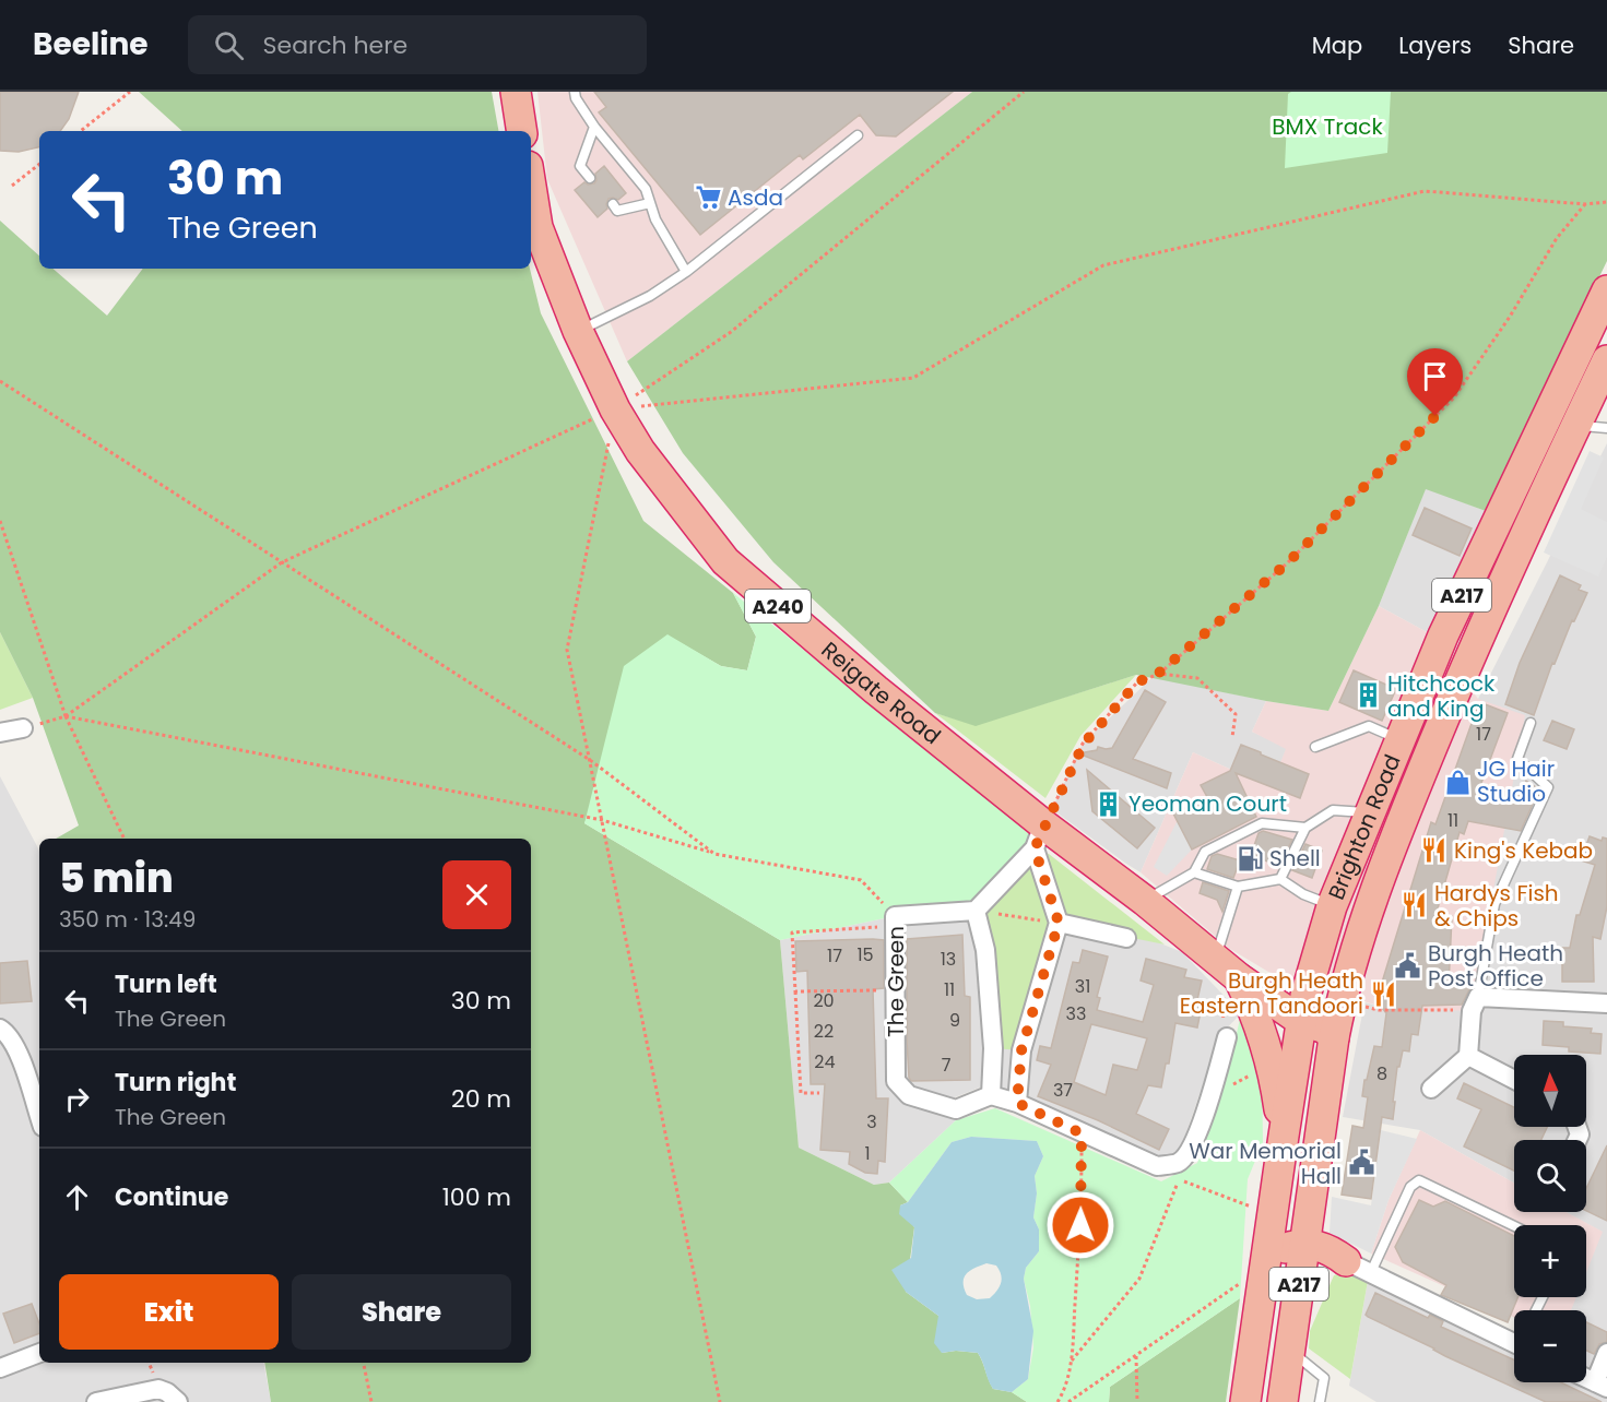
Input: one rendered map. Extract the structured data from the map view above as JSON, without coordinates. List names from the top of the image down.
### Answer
{
  "streets": {
    "highway": [
      "A217",
      "A240",
      "Reigate Road",
      "Brighton Road"
    ],
    "street": ["The Green"]
  },
  "crossings": [
    ["A240", "Reigate Road"],
    ["A240", "Brighton Road"],
    ["Reigate Road", "Brighton Road"]
  ],
  "parks": ["BMX Track"],
  "places": {
    "supermarket": ["Asda"],
    "building": ["Hitchcock and King", "Yeoman Court"],
    "shop": ["JG Hair Studio"],
    "restaurant": ["King's Kebab", "Hardys Fish & Chips", "Burgh Heath Eastern Tandoori"],
    "fuel station": ["Shell"],
    "public building": ["Burgh Heath Post Office", "War Memorial Hall"]
  },
  "house_numbers": [
    "17",
    "11",
    "15",
    "17",
    "13",
    "31",
    "11",
    "20",
    "33",
    "9",
    "22",
    "24",
    "7",
    "8",
    "37",
    "3",
    "1"
  ],
  "north": "top",
  "page": {
    "header": "Beeline",
    "search": "Search here",
    "nav": ["Map", "Layers", "Share"],
    "turn": ["30 m", "The Green"],
    "heading": ["5 min", "350 m · 13:49"],
    "list": [
      {
        "name": "Turn left",
        "note": "The Green",
        "value": "30 m"
      },
      {
        "name": "Turn right",
        "note": "The Green",
        "value": "20 m"
      },
      {
        "name": "Continue",
        "value": "100 m"
      }
    ],
    "map_buttons": ["+", "−"],
    "buttons": ["Exit", "Share"]
  }
}
